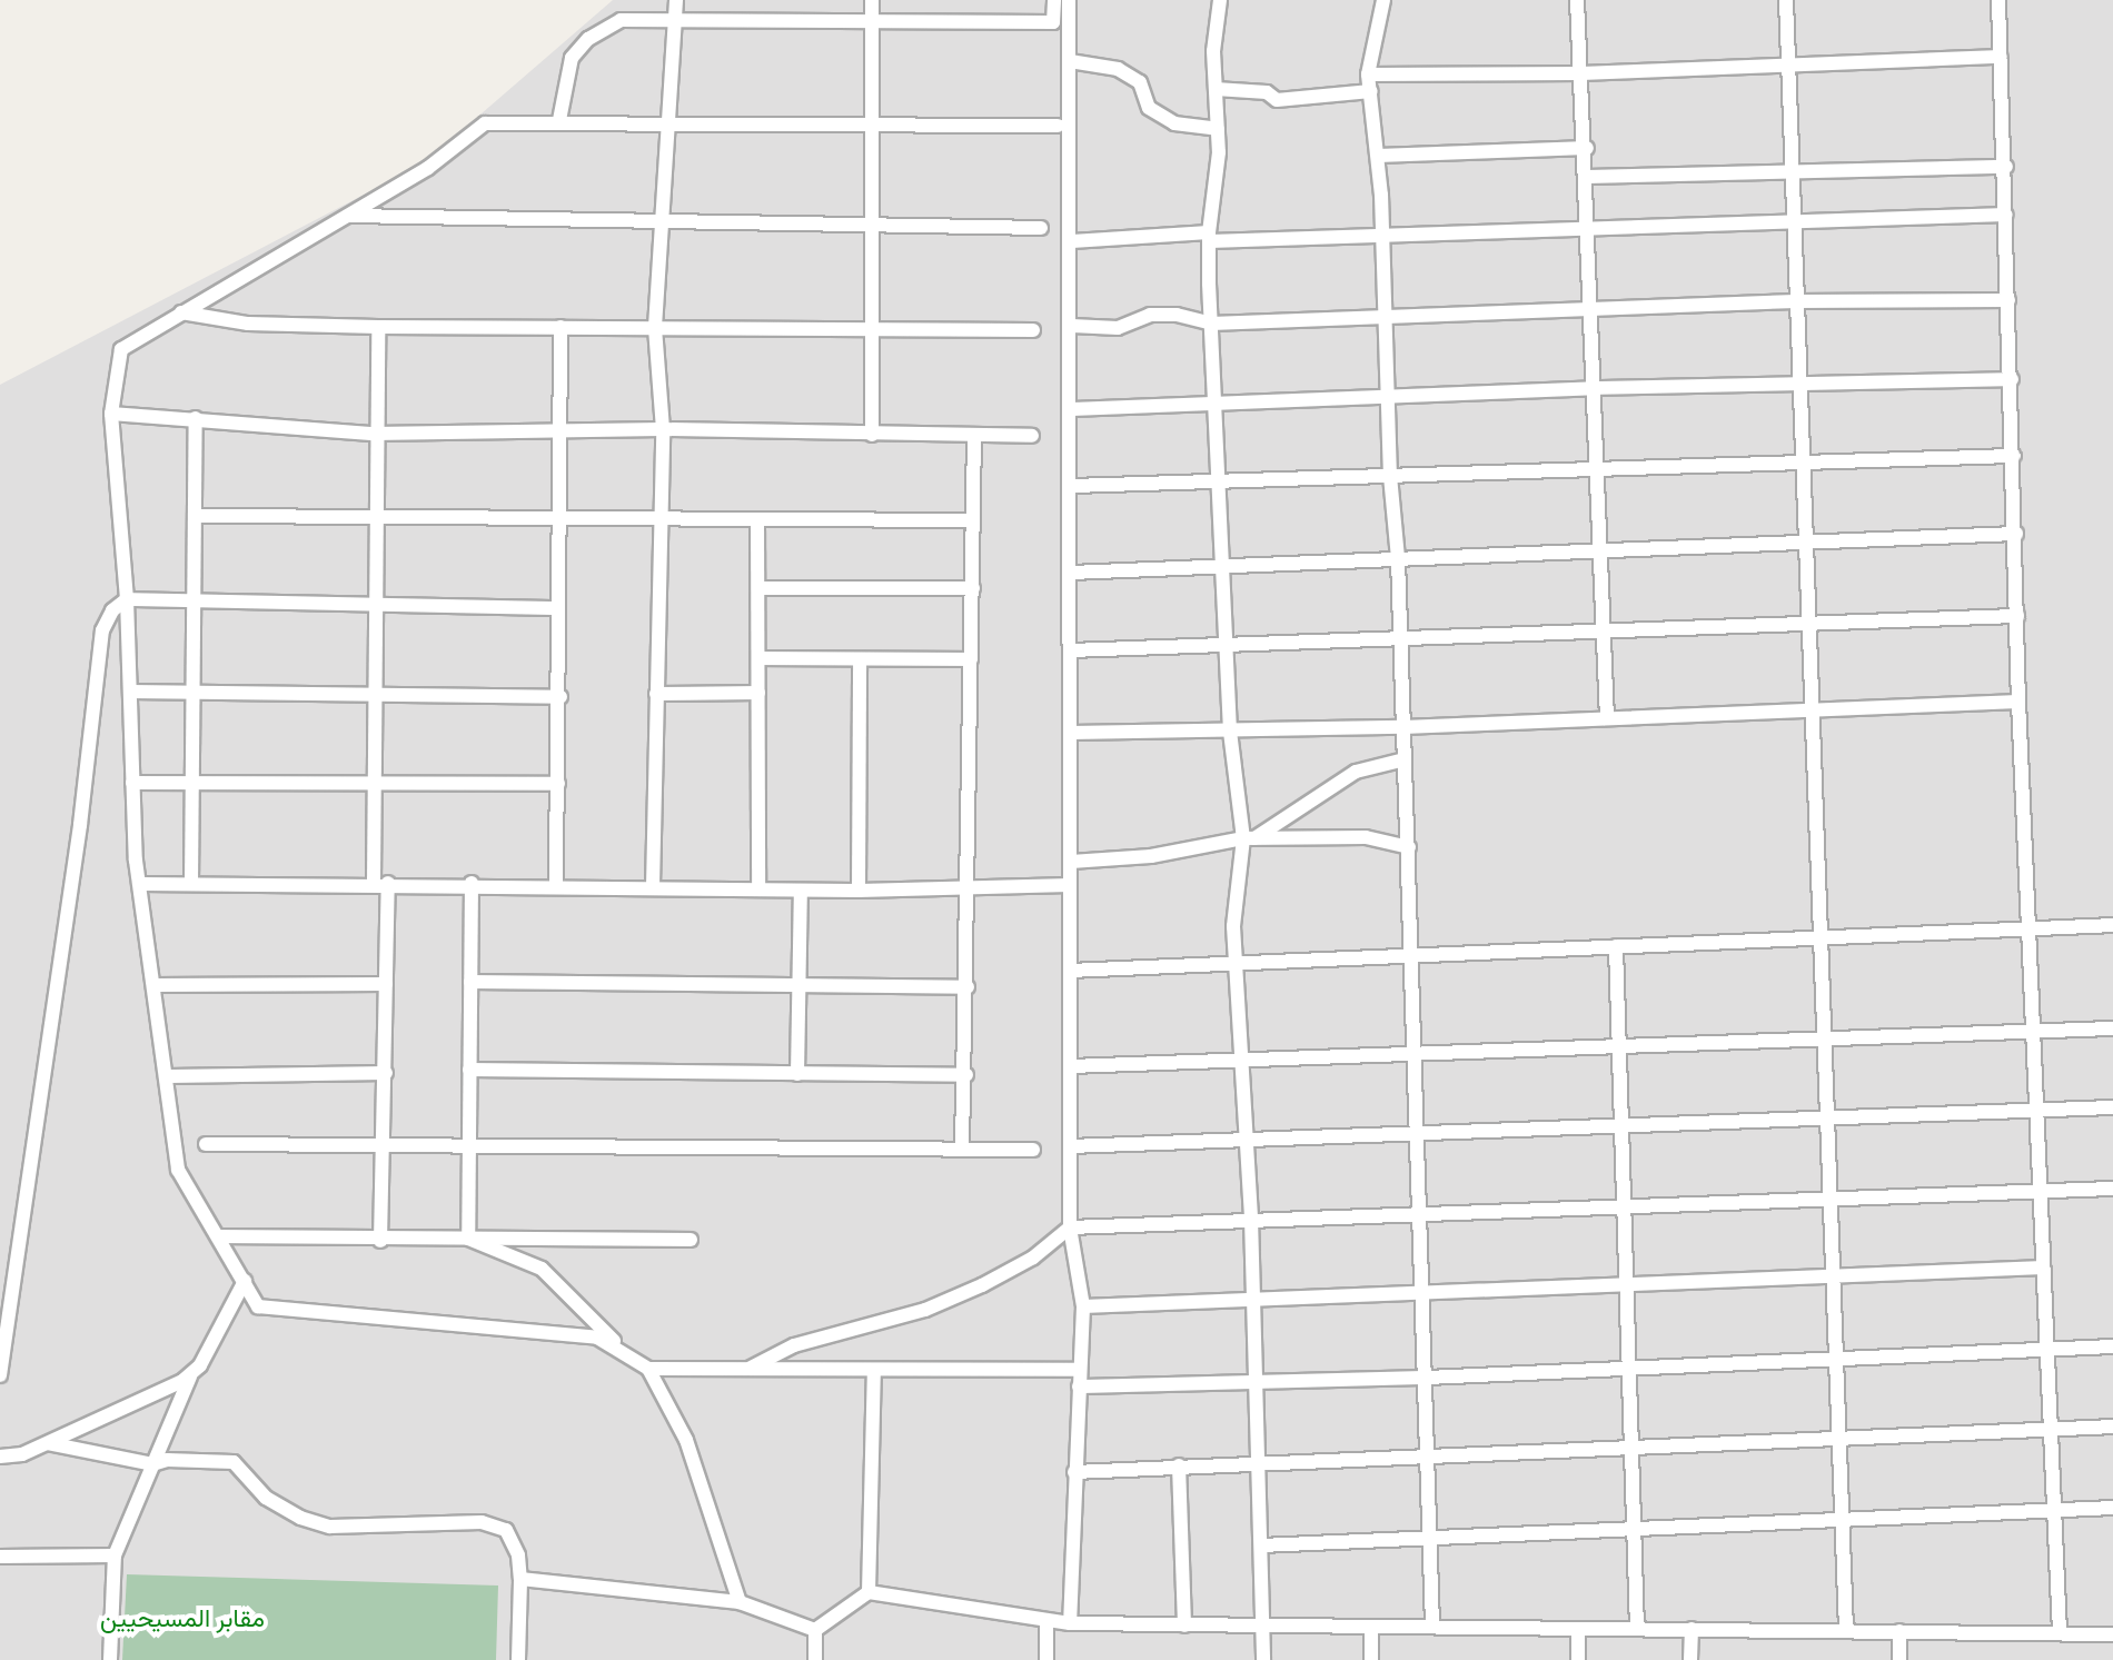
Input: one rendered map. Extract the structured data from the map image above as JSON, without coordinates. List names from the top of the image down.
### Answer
{
  "parks": ["مقابر المسيحيين"]
}
